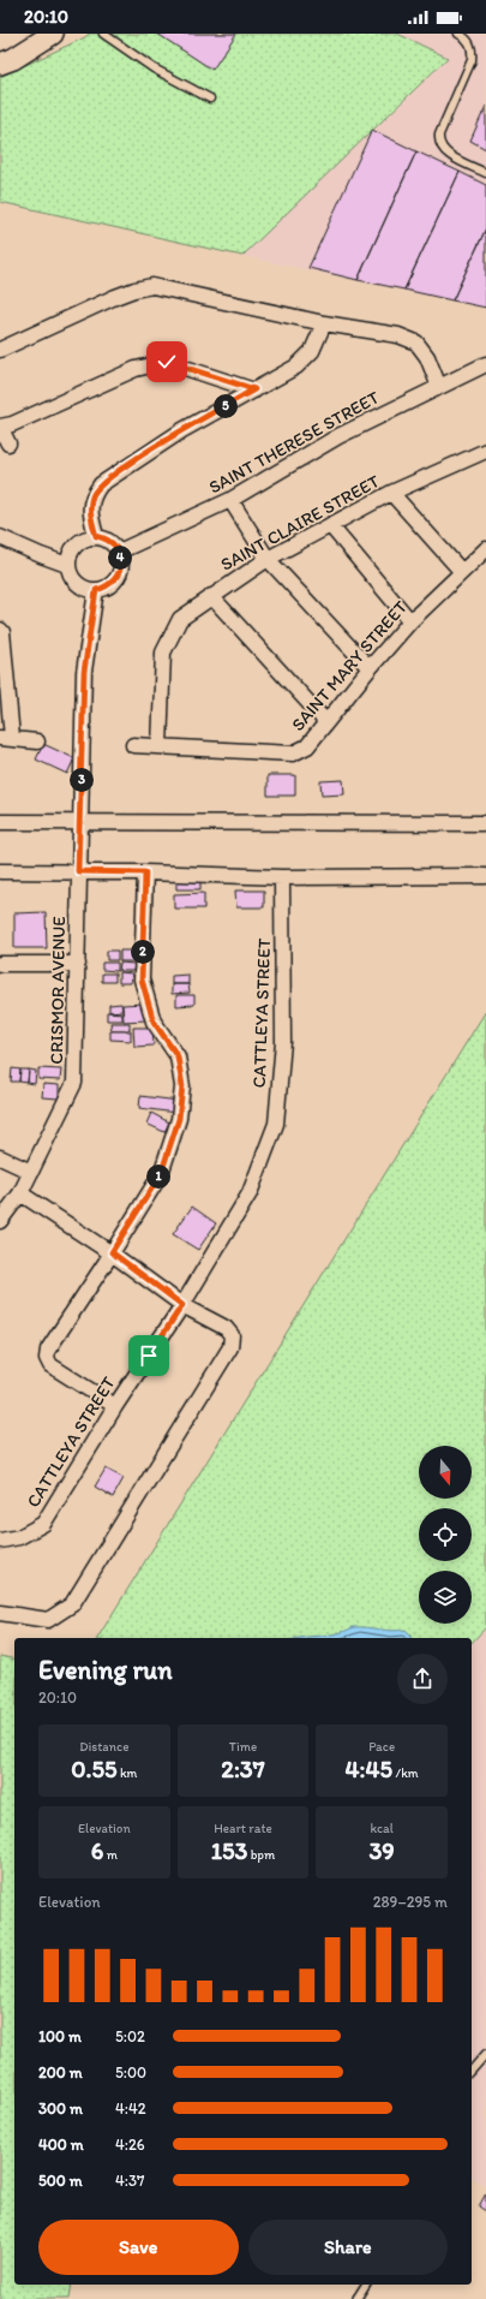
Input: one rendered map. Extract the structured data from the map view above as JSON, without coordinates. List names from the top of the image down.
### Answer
{
  "streets": {
    "street": [
      "SAINT THERESE STREET",
      "SAINT CLAIRE STREET",
      "SAINT MARY STREET",
      "CRISMOR AVENUE",
      "CATTLEYA STREET"
    ]
  },
  "crossings": [
    ["SAINT THERESE STREET", "CRISMOR AVENUE"],
    ["SAINT CLAIRE STREET", "SAINT MARY STREET"]
  ],
  "north": "bottom",
  "page": {
    "status": "20:10",
    "pins": [
      "5",
      "4",
      "3",
      "2",
      "1"
    ],
    "heading": ["Evening run", "20:10"],
    "stats": [
      ["Distance", "0.55 km"],
      ["Time", "2:37"],
      ["Pace", "4:45 /km"],
      ["Elevation", "6 m"],
      ["Heart rate", "153 bpm"],
      ["kcal", "39"]
    ],
    "chart": ["Elevation", "289–295 m"],
    "list": [
      {
        "name": "100 m",
        "note": "5:02"
      },
      {
        "name": "200 m",
        "note": "5:00"
      },
      {
        "name": "300 m",
        "note": "4:42"
      },
      {
        "name": "400 m",
        "note": "4:26"
      },
      {
        "name": "500 m",
        "note": "4:37"
      }
    ],
    "buttons": ["Save", "Share"]
  }
}
